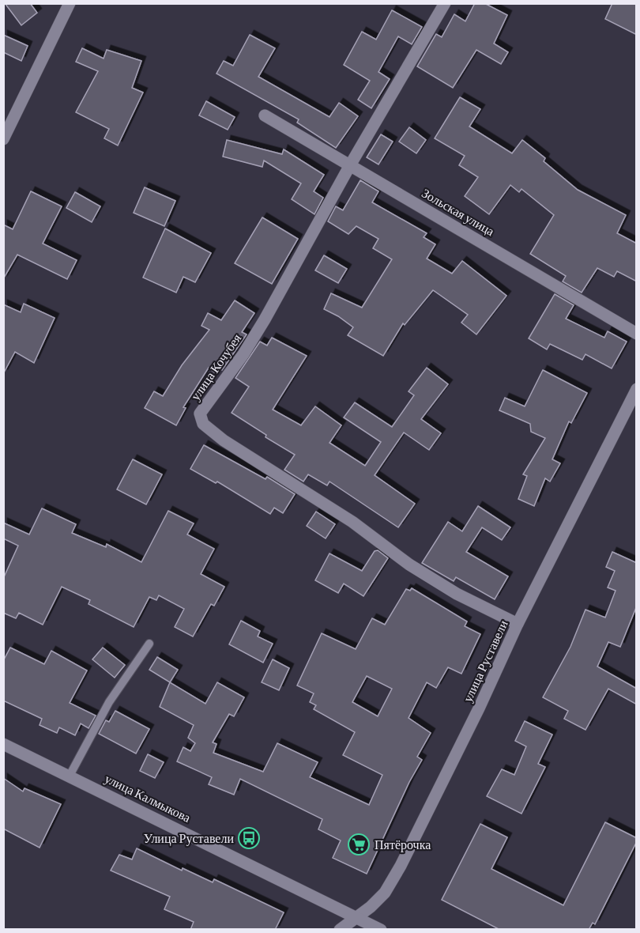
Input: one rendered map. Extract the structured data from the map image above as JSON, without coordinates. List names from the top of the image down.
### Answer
{
  "streets": {
    "street": [
      "Зольская улица",
      "улица Кочубея",
      "улица Руставели",
      "улица Калмыкова"
    ]
  },
  "crossings": [
    ["Зольская улица", "улица Кочубея"],
    ["улица Кочубея", "улица Руставели"],
    ["улица Руставели", "улица Калмыкова"]
  ],
  "places": {
    "bus stop": ["Улица Руставели"],
    "supermarket": ["Пятёрочка"]
  }
}
